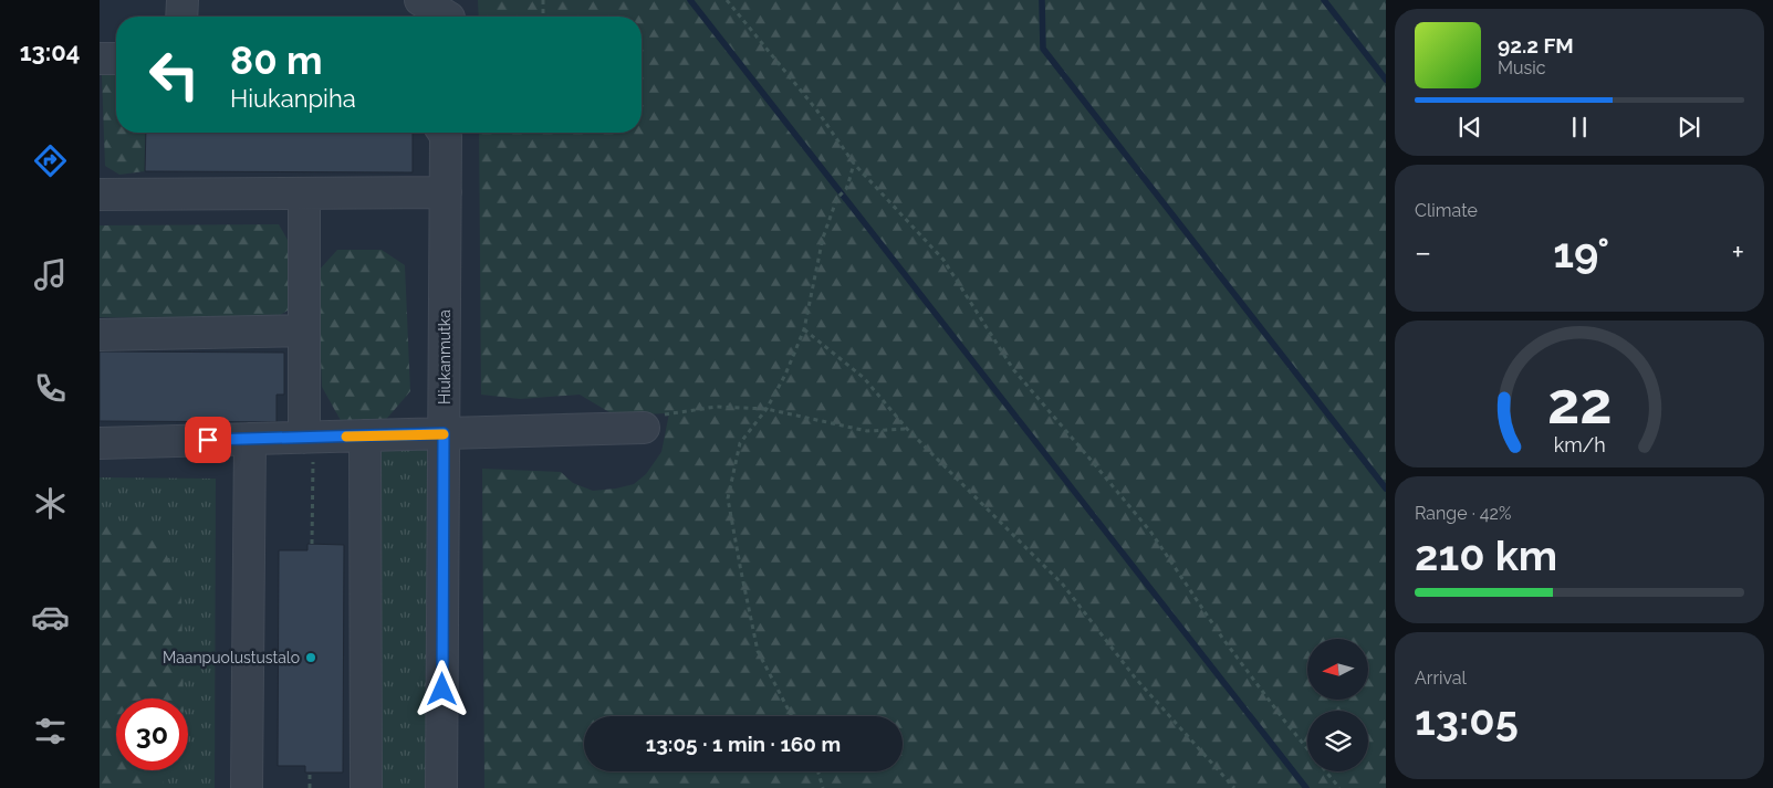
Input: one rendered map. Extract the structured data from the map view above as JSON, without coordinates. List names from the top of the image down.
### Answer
{
  "streets": {
    "street": ["Hiukanmutka"]
  },
  "places": ["Maanpuolustustalo"],
  "north": "left",
  "page": {
    "tabs": "13:04",
    "turn": ["80 m", "Hiukanpiha"],
    "song": ["92.2 FM", "Music"],
    "tile": [
      "Climate",
      ["Range · 42%", "210 km"],
      ["Arrival", "13:05"]
    ],
    "heat": ["−", "19°", "+"],
    "limit": "30",
    "trip": "13:05 · 1 min · 160 m",
    "gauge": ["22", "km/h"]
  }
}
